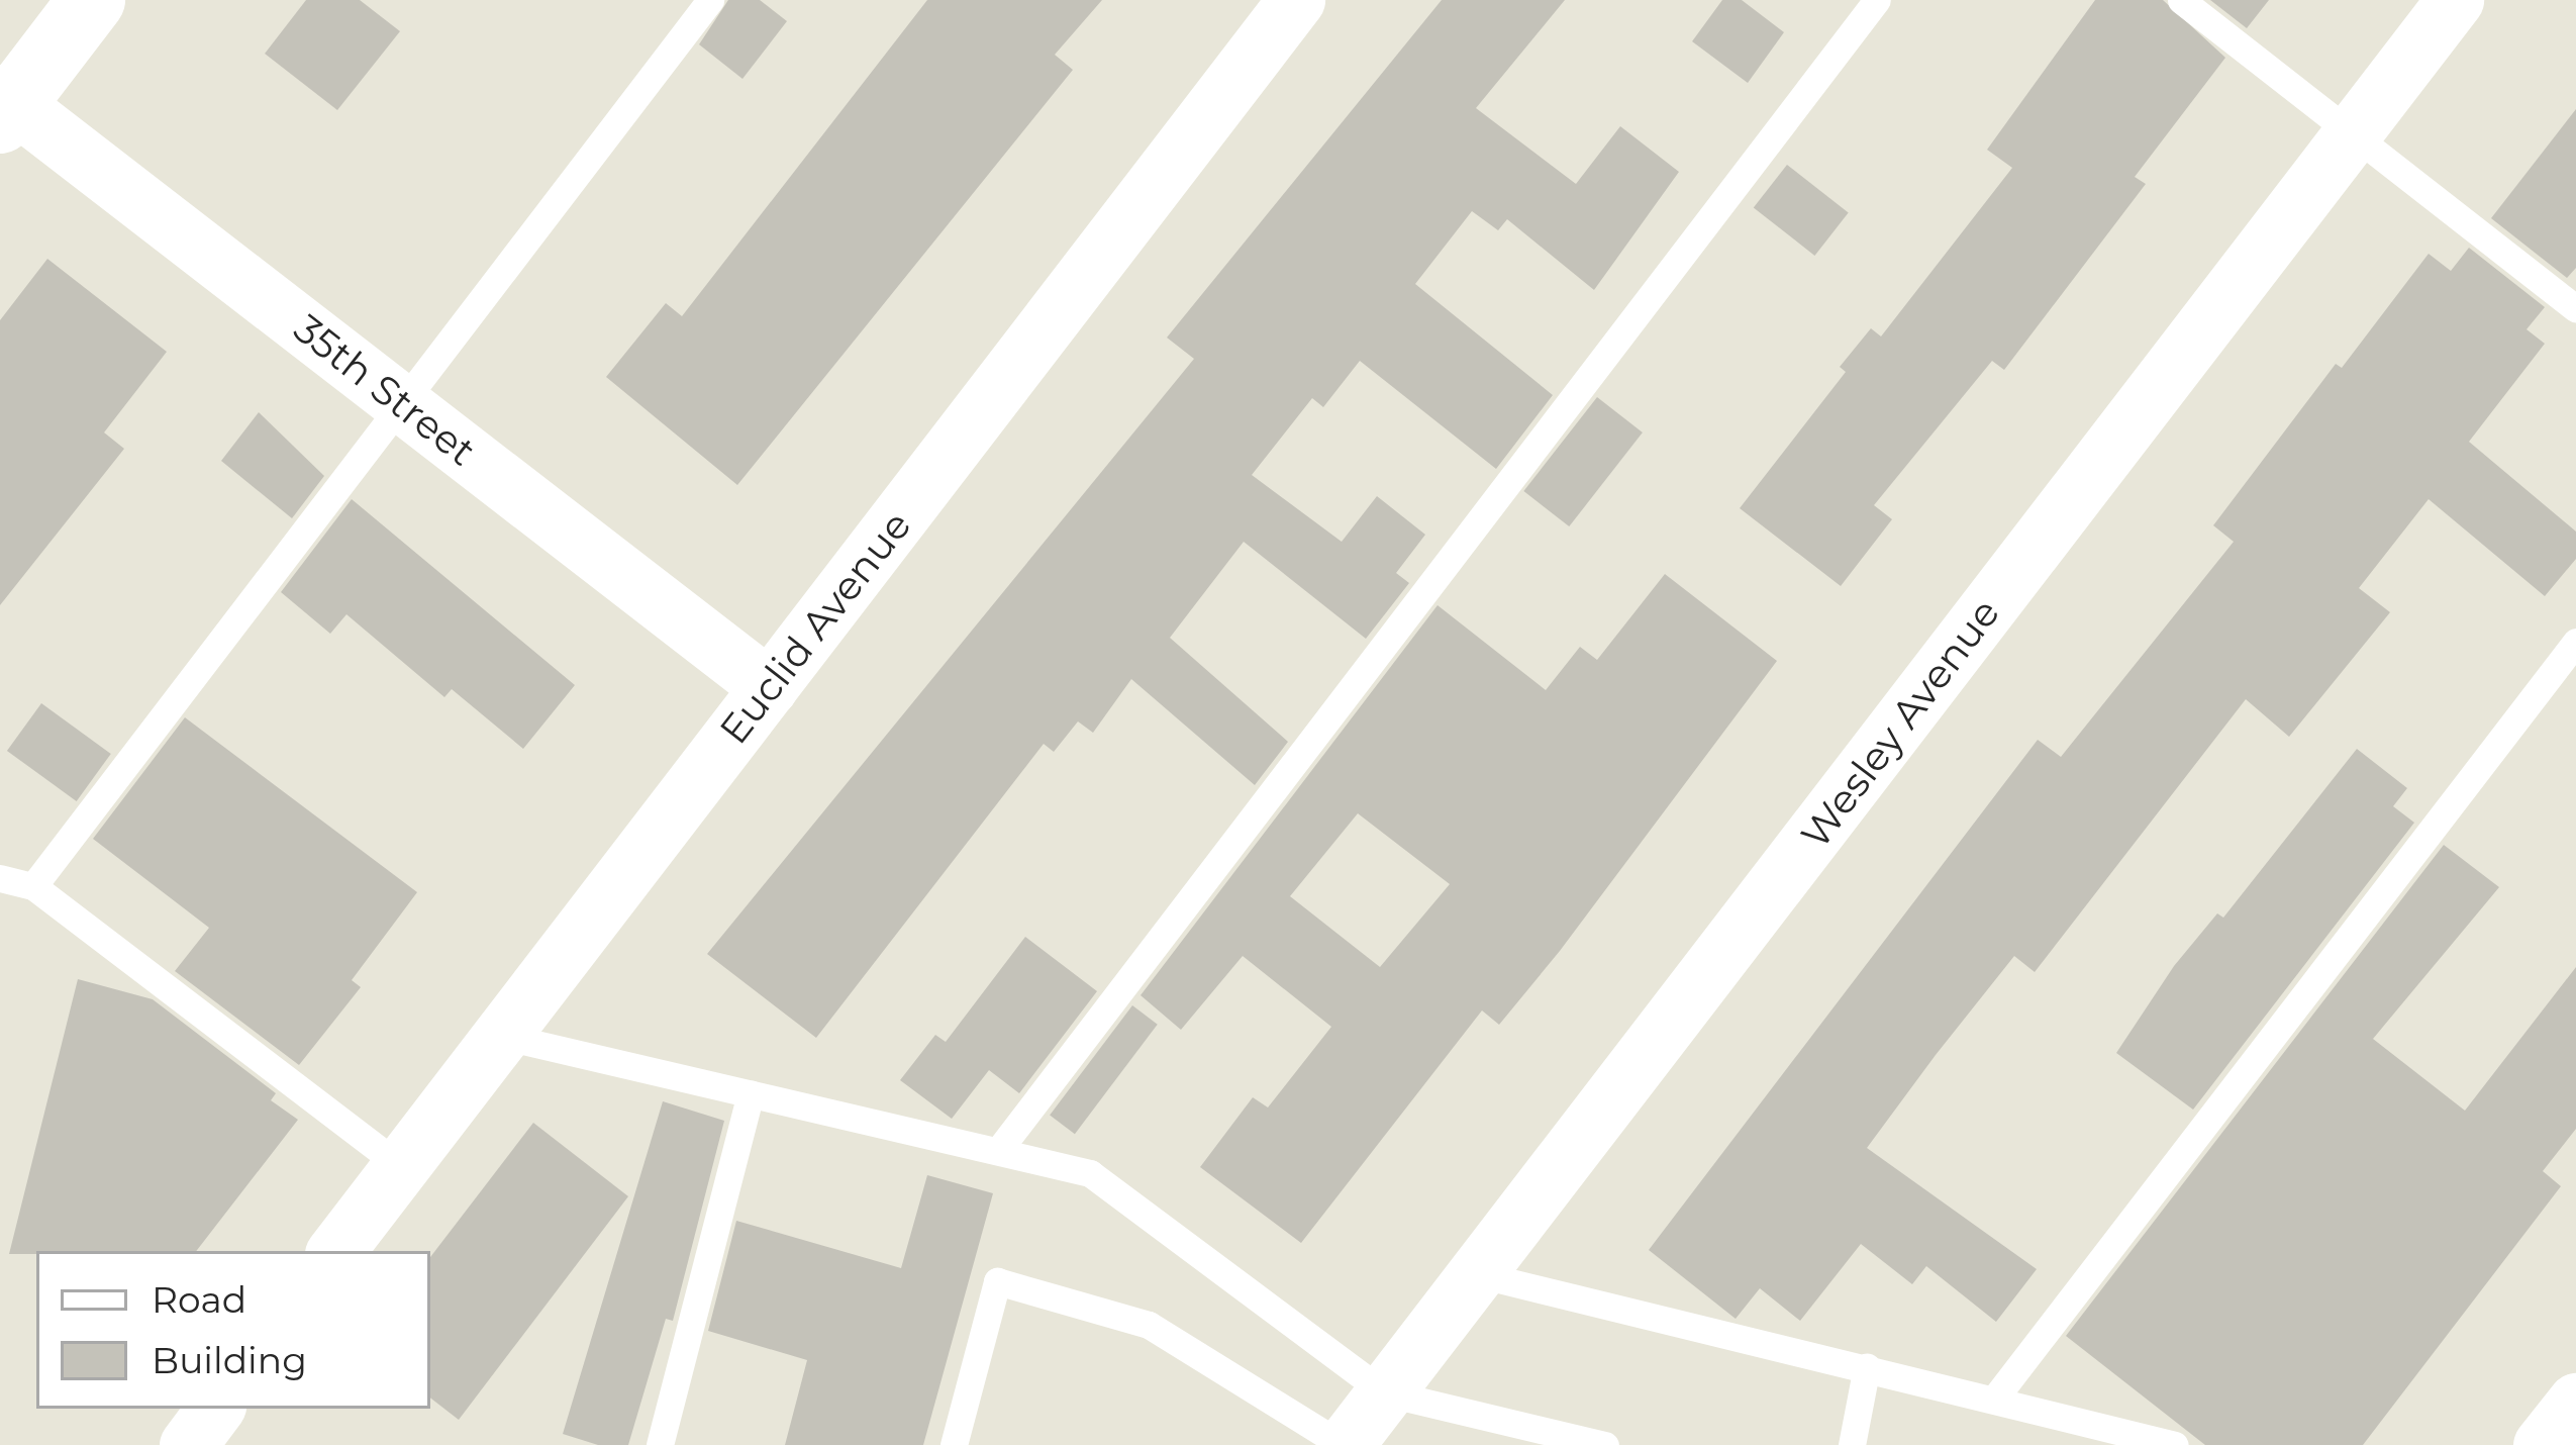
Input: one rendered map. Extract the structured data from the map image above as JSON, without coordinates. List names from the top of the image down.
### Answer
{
  "streets": {
    "street": ["35th Street", "Euclid Avenue", "Wesley Avenue"]
  },
  "crossings": [
    ["35th Street", "Euclid Avenue"]
  ],
  "legend": ["Road", "Building"]
}
